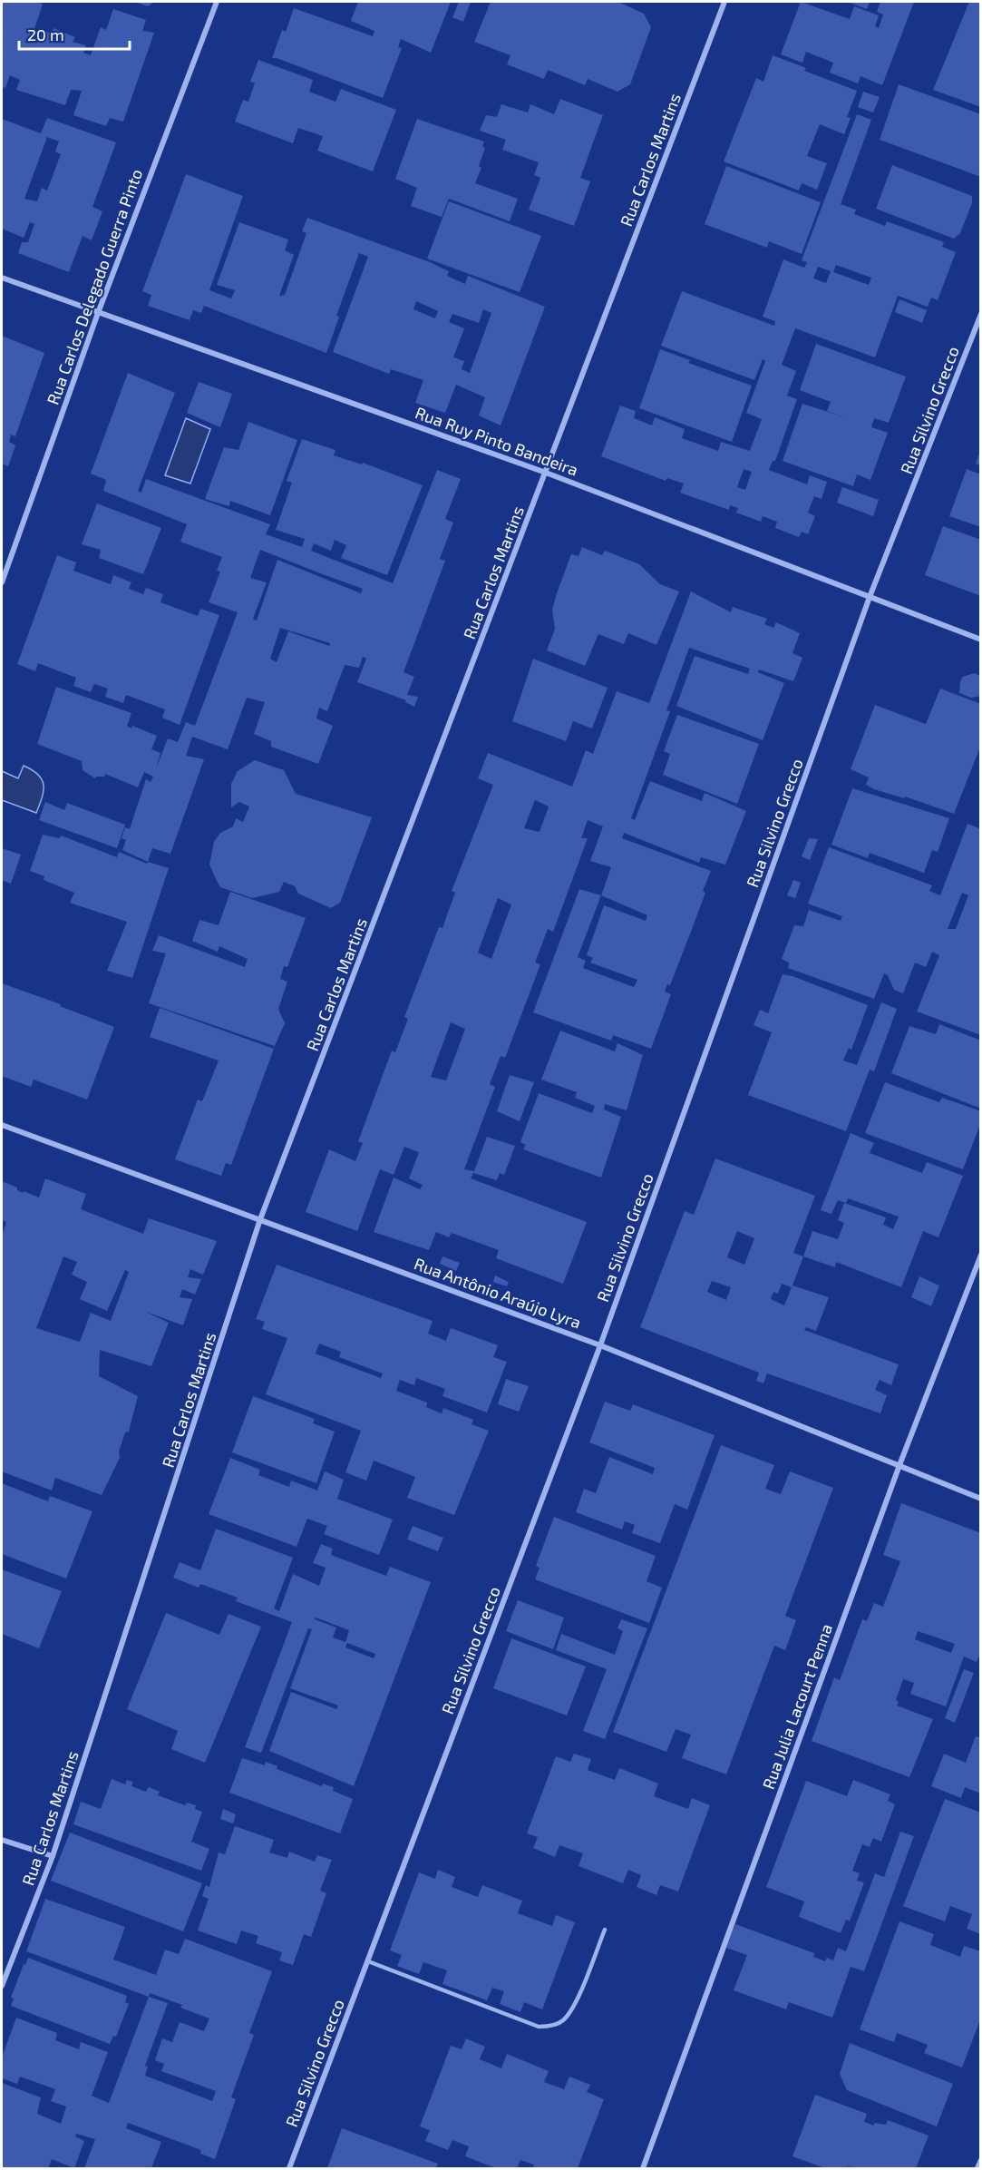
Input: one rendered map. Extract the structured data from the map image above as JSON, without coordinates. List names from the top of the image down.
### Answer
{
  "streets": {
    "street": [
      "Rua Carlos Martins",
      "Rua Carlos Delegado Guerra Pinto",
      "Rua Silvino Grecco",
      "Rua Ruy Pinto Bandeira",
      "Rua Antônio Araújo Lyra",
      "Rua Julia Lacourt Penna"
    ]
  },
  "crossings": [
    ["Rua Carlos Martins", "Rua Ruy Pinto Bandeira"],
    ["Rua Carlos Martins", "Rua Antônio Araújo Lyra"],
    ["Rua Carlos Delegado Guerra Pinto", "Rua Ruy Pinto Bandeira"],
    ["Rua Silvino Grecco", "Rua Ruy Pinto Bandeira"],
    ["Rua Silvino Grecco", "Rua Antônio Araújo Lyra"],
    ["Rua Antônio Araújo Lyra", "Rua Julia Lacourt Penna"]
  ],
  "scale_bar": "20 m"
}
